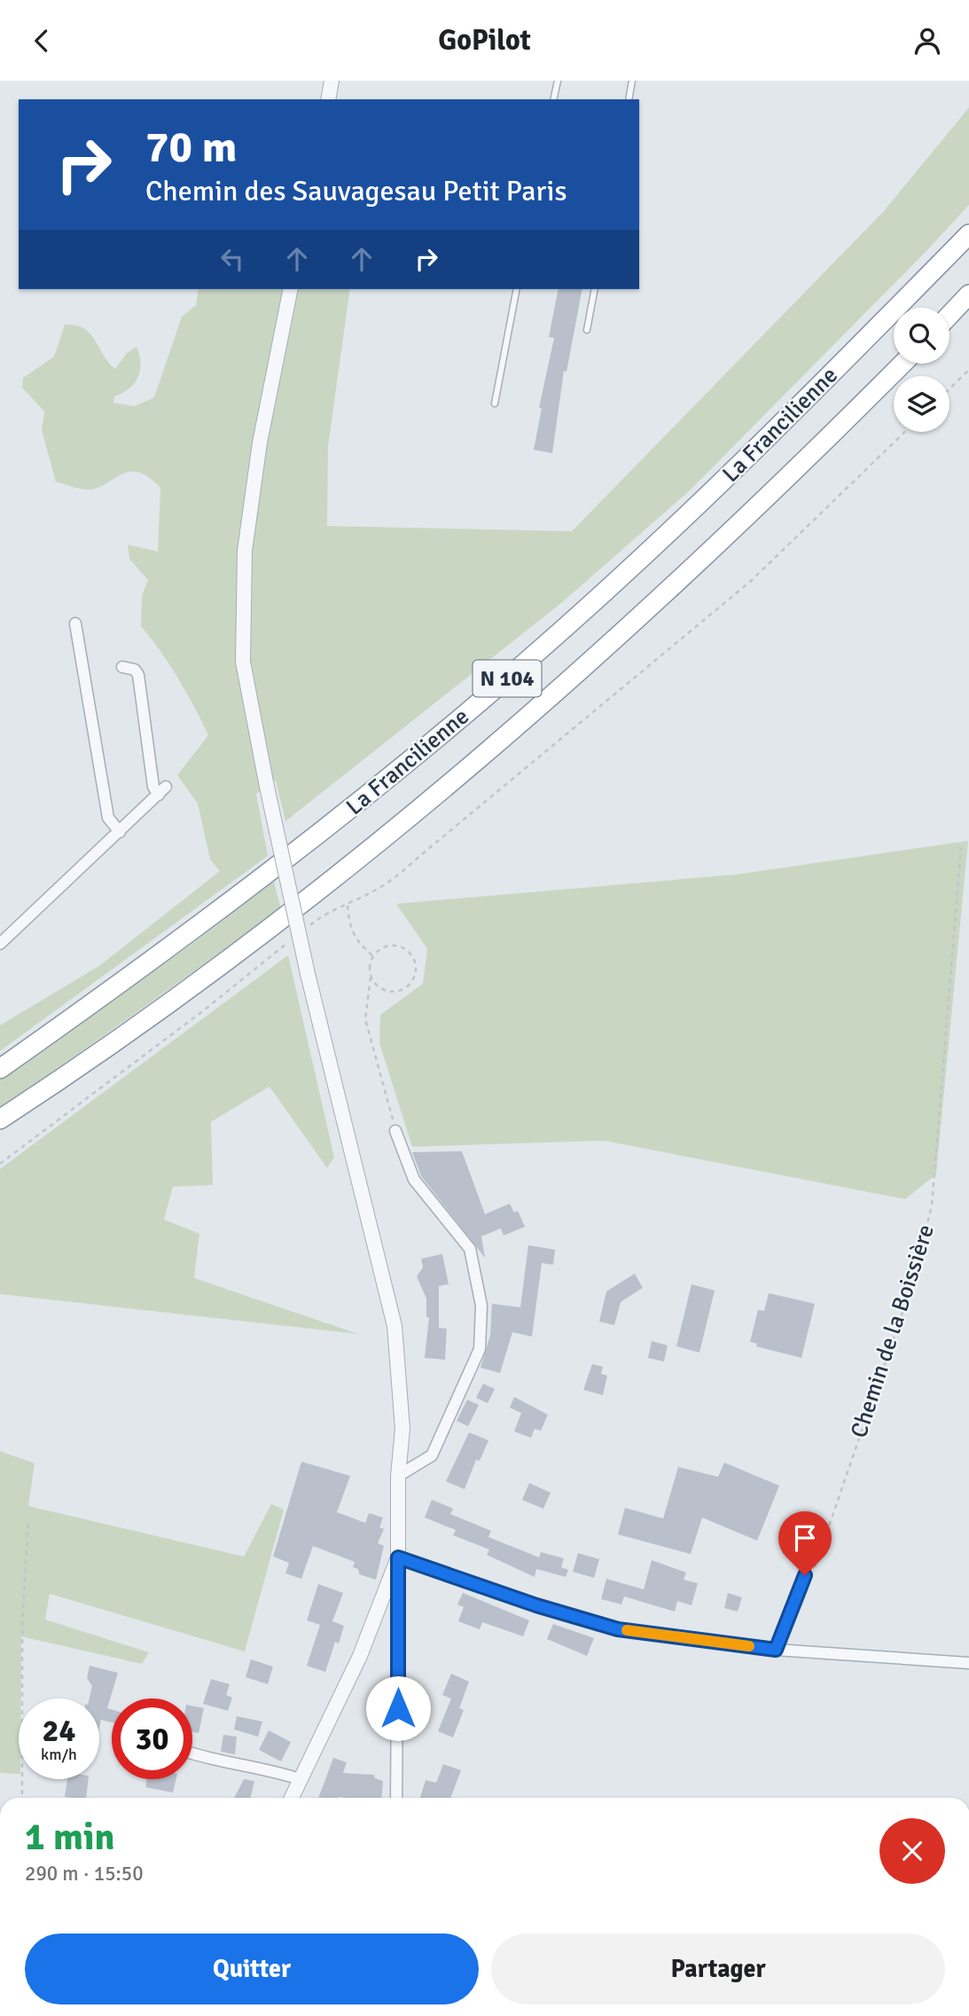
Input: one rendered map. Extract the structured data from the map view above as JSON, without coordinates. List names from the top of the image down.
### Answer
{
  "streets": {
    "highway": ["La Francilienne", "N 104"],
    "path": ["Chemin de la Boissière"]
  },
  "page": {
    "header": "GoPilot",
    "turn": ["70 m", "Chemin des Sauvagesau Petit Paris"],
    "speed": "24 km/h",
    "limit": "30",
    "heading": ["1 min", "290 m · 15:50"],
    "buttons": ["Quitter", "Partager"]
  }
}
